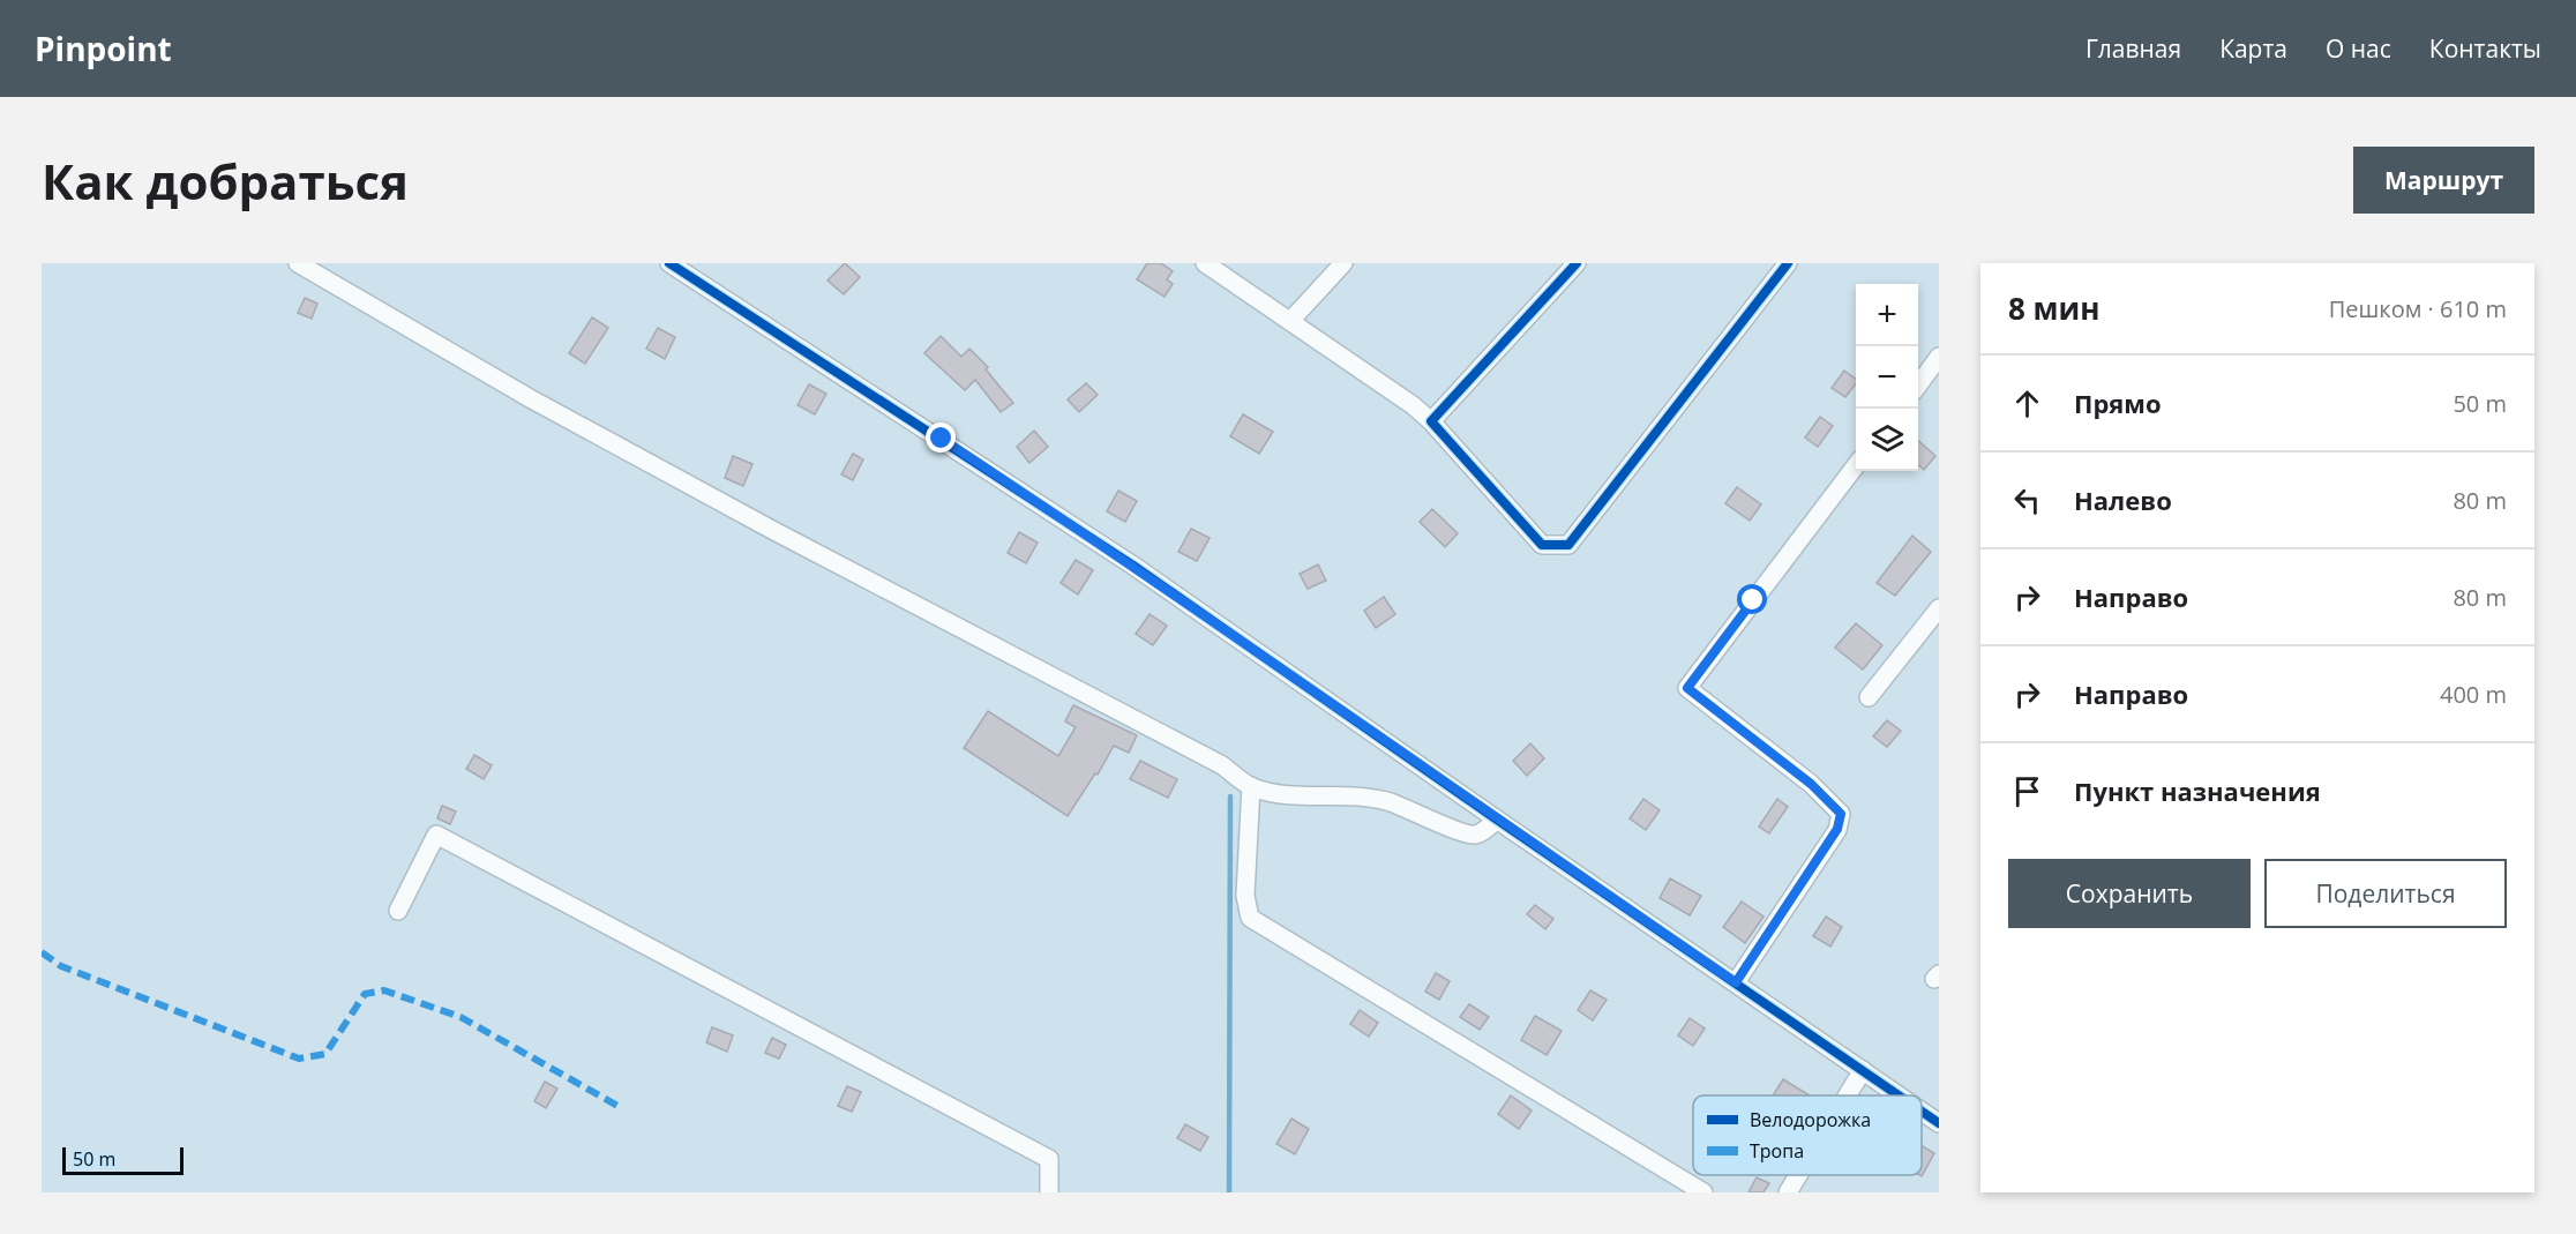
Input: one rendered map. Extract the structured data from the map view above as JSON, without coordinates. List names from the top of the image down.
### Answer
{
  "legend": ["Велодорожка", "Тропа"],
  "scale_bar": "50 m",
  "page": {
    "header": "Pinpoint",
    "nav": [
      "Главная",
      "Карта",
      "О нас",
      "Контакты"
    ],
    "buttons": [
      "Маршрут",
      ["Сохранить", "Поделиться"]
    ],
    "title": "Как добраться",
    "heading": ["8 мин", "Пешком · 610 m"],
    "map_buttons": ["+", "−"],
    "list": [
      ["Прямо", "50 m"],
      ["Налево", "80 m"],
      ["Направо", "80 m"],
      ["Направо", "400 m"],
      "Пункт назначения"
    ],
    "scale": "50 m"
  }
}
